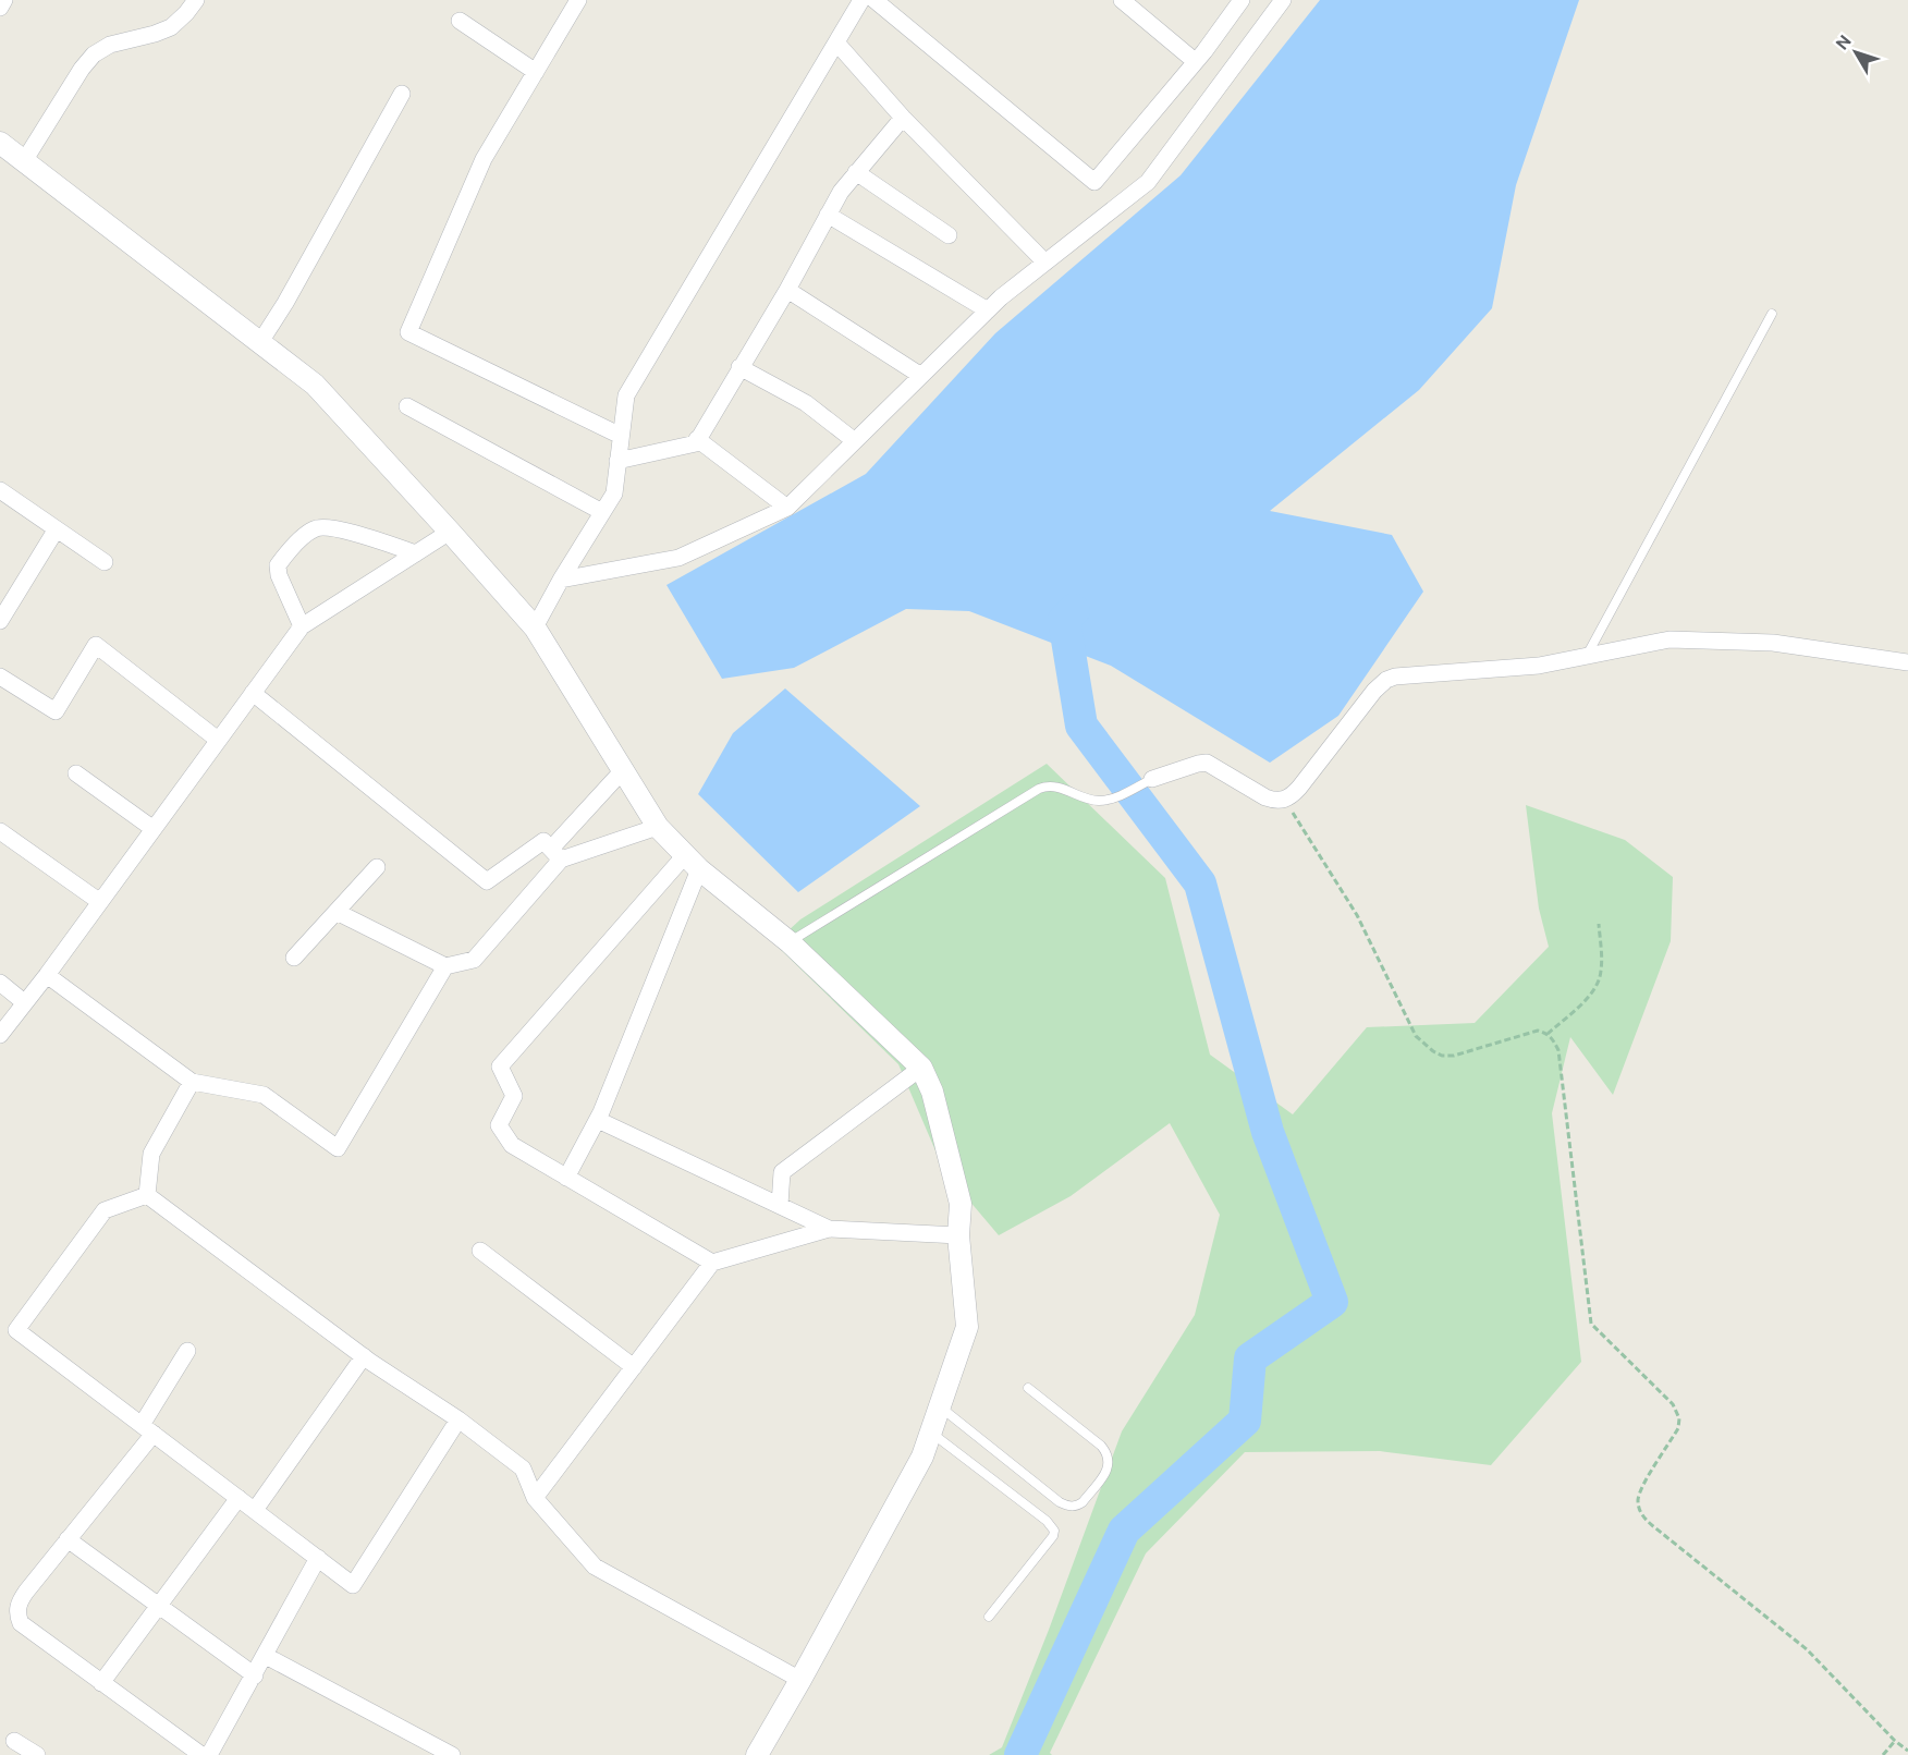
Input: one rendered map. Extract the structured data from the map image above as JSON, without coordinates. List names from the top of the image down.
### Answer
{
  "north": "top left"
}
